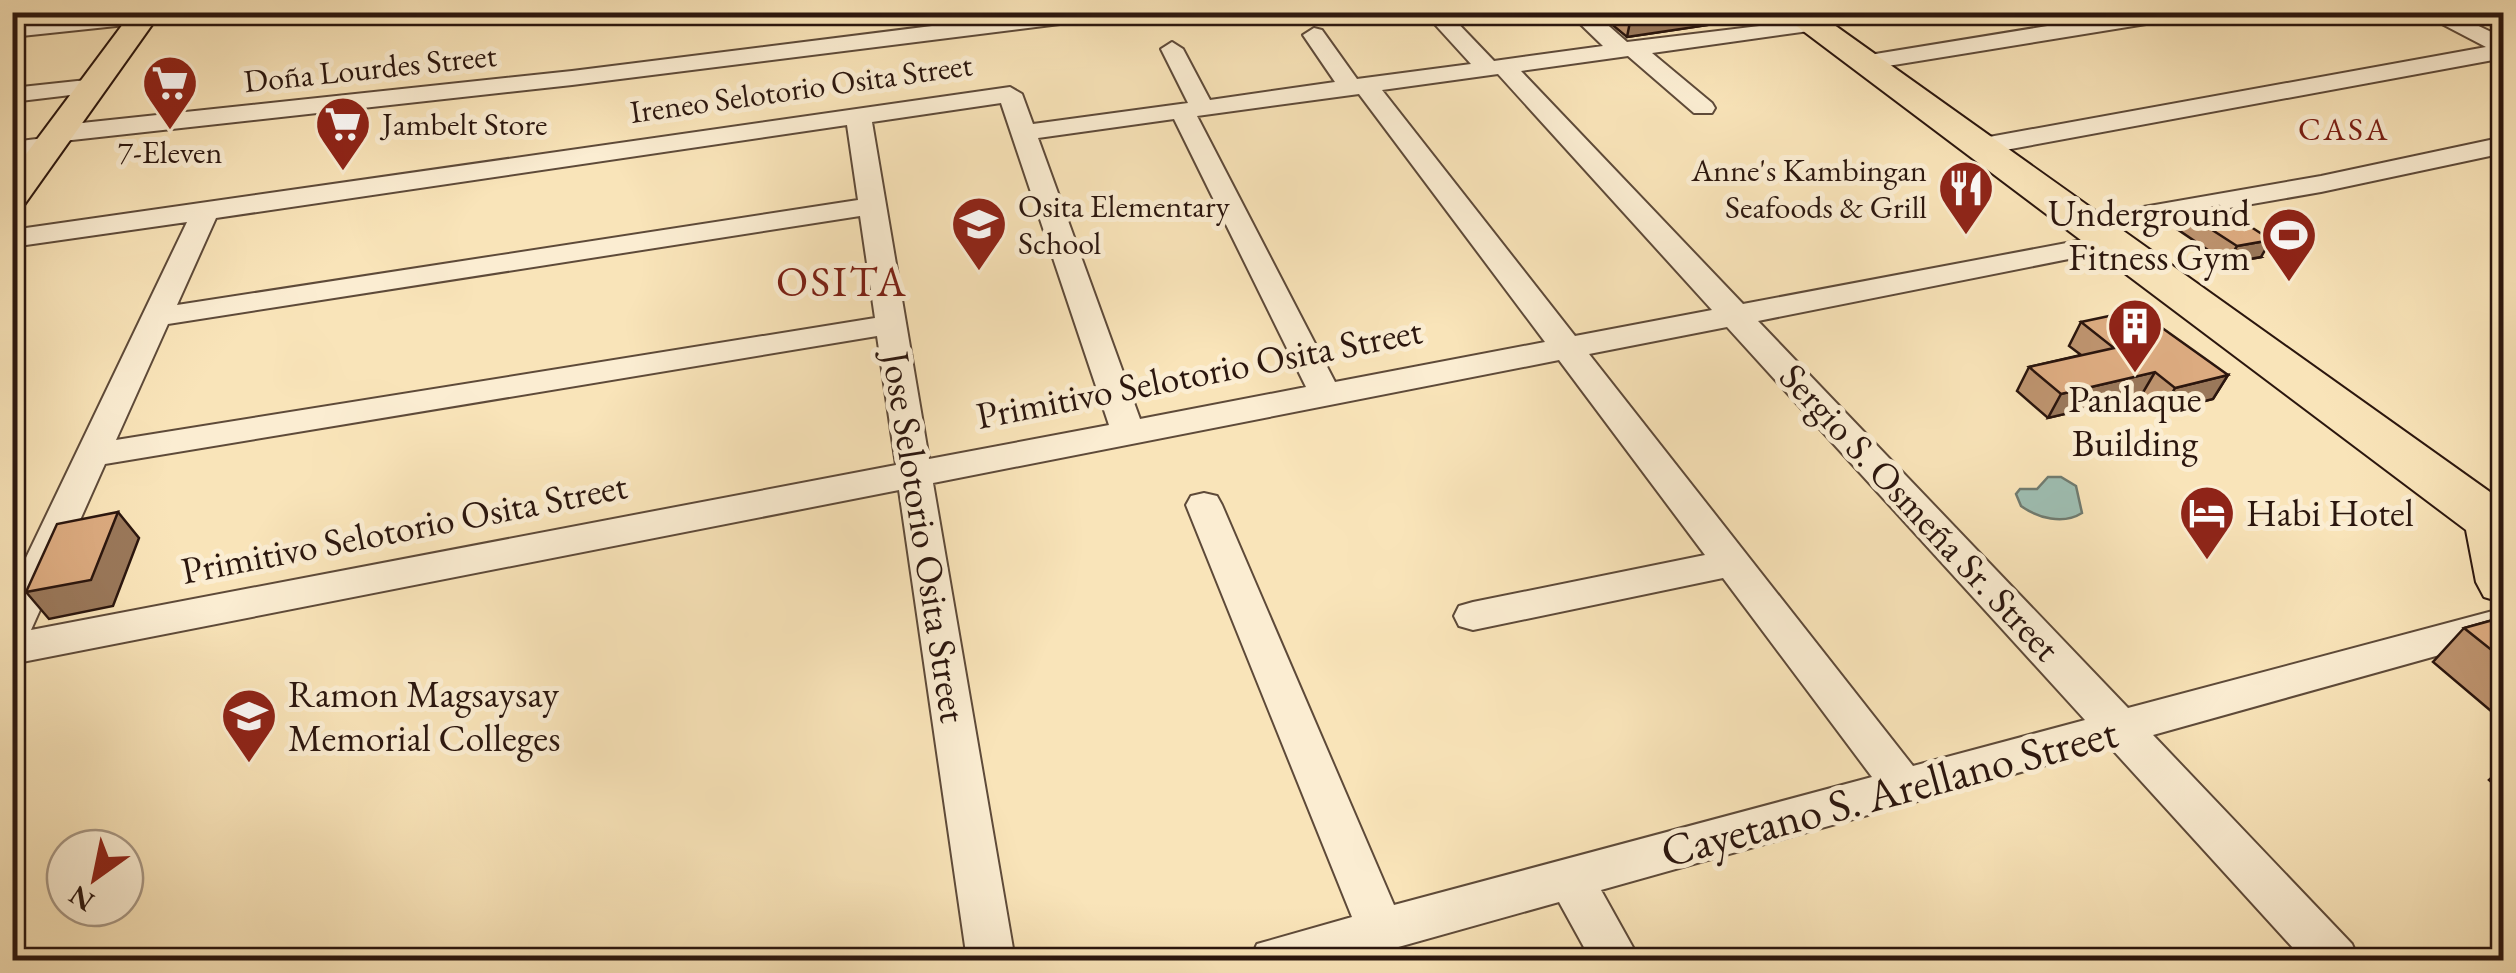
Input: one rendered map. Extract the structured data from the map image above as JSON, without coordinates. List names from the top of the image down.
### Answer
{
  "streets": {
    "street": [
      "Doña Lourdes Street",
      "Ireneo Selotorio Osita Street",
      "Primitivo Selotorio Osita Street",
      "Sergio S. Osmeña Sr. Street",
      "Jose Selotorio Osita Street",
      "Cayetano S. Arellano Street"
    ]
  },
  "crossings": [
    ["Ireneo Selotorio Osita Street", "Jose Selotorio Osita Street"],
    ["Primitivo Selotorio Osita Street", "Sergio S. Osmeña Sr. Street"],
    ["Primitivo Selotorio Osita Street", "Jose Selotorio Osita Street"],
    ["Sergio S. Osmeña Sr. Street", "Cayetano S. Arellano Street"]
  ],
  "districts": ["CASA", "OSITA"],
  "places": {
    "supermarket": ["7-Eleven", "Jambelt Store"],
    "restaurant": ["Anne's Kambingan Seafoods & Grill"],
    "school or university": ["Osita Elementary School", "Ramon Magsaysay Memorial Colleges"],
    "sports": ["Underground Fitness Gym"],
    "building": ["Panlaque Building"],
    "hotel": ["Habi Hotel"]
  },
  "north": "bottom left"
}
